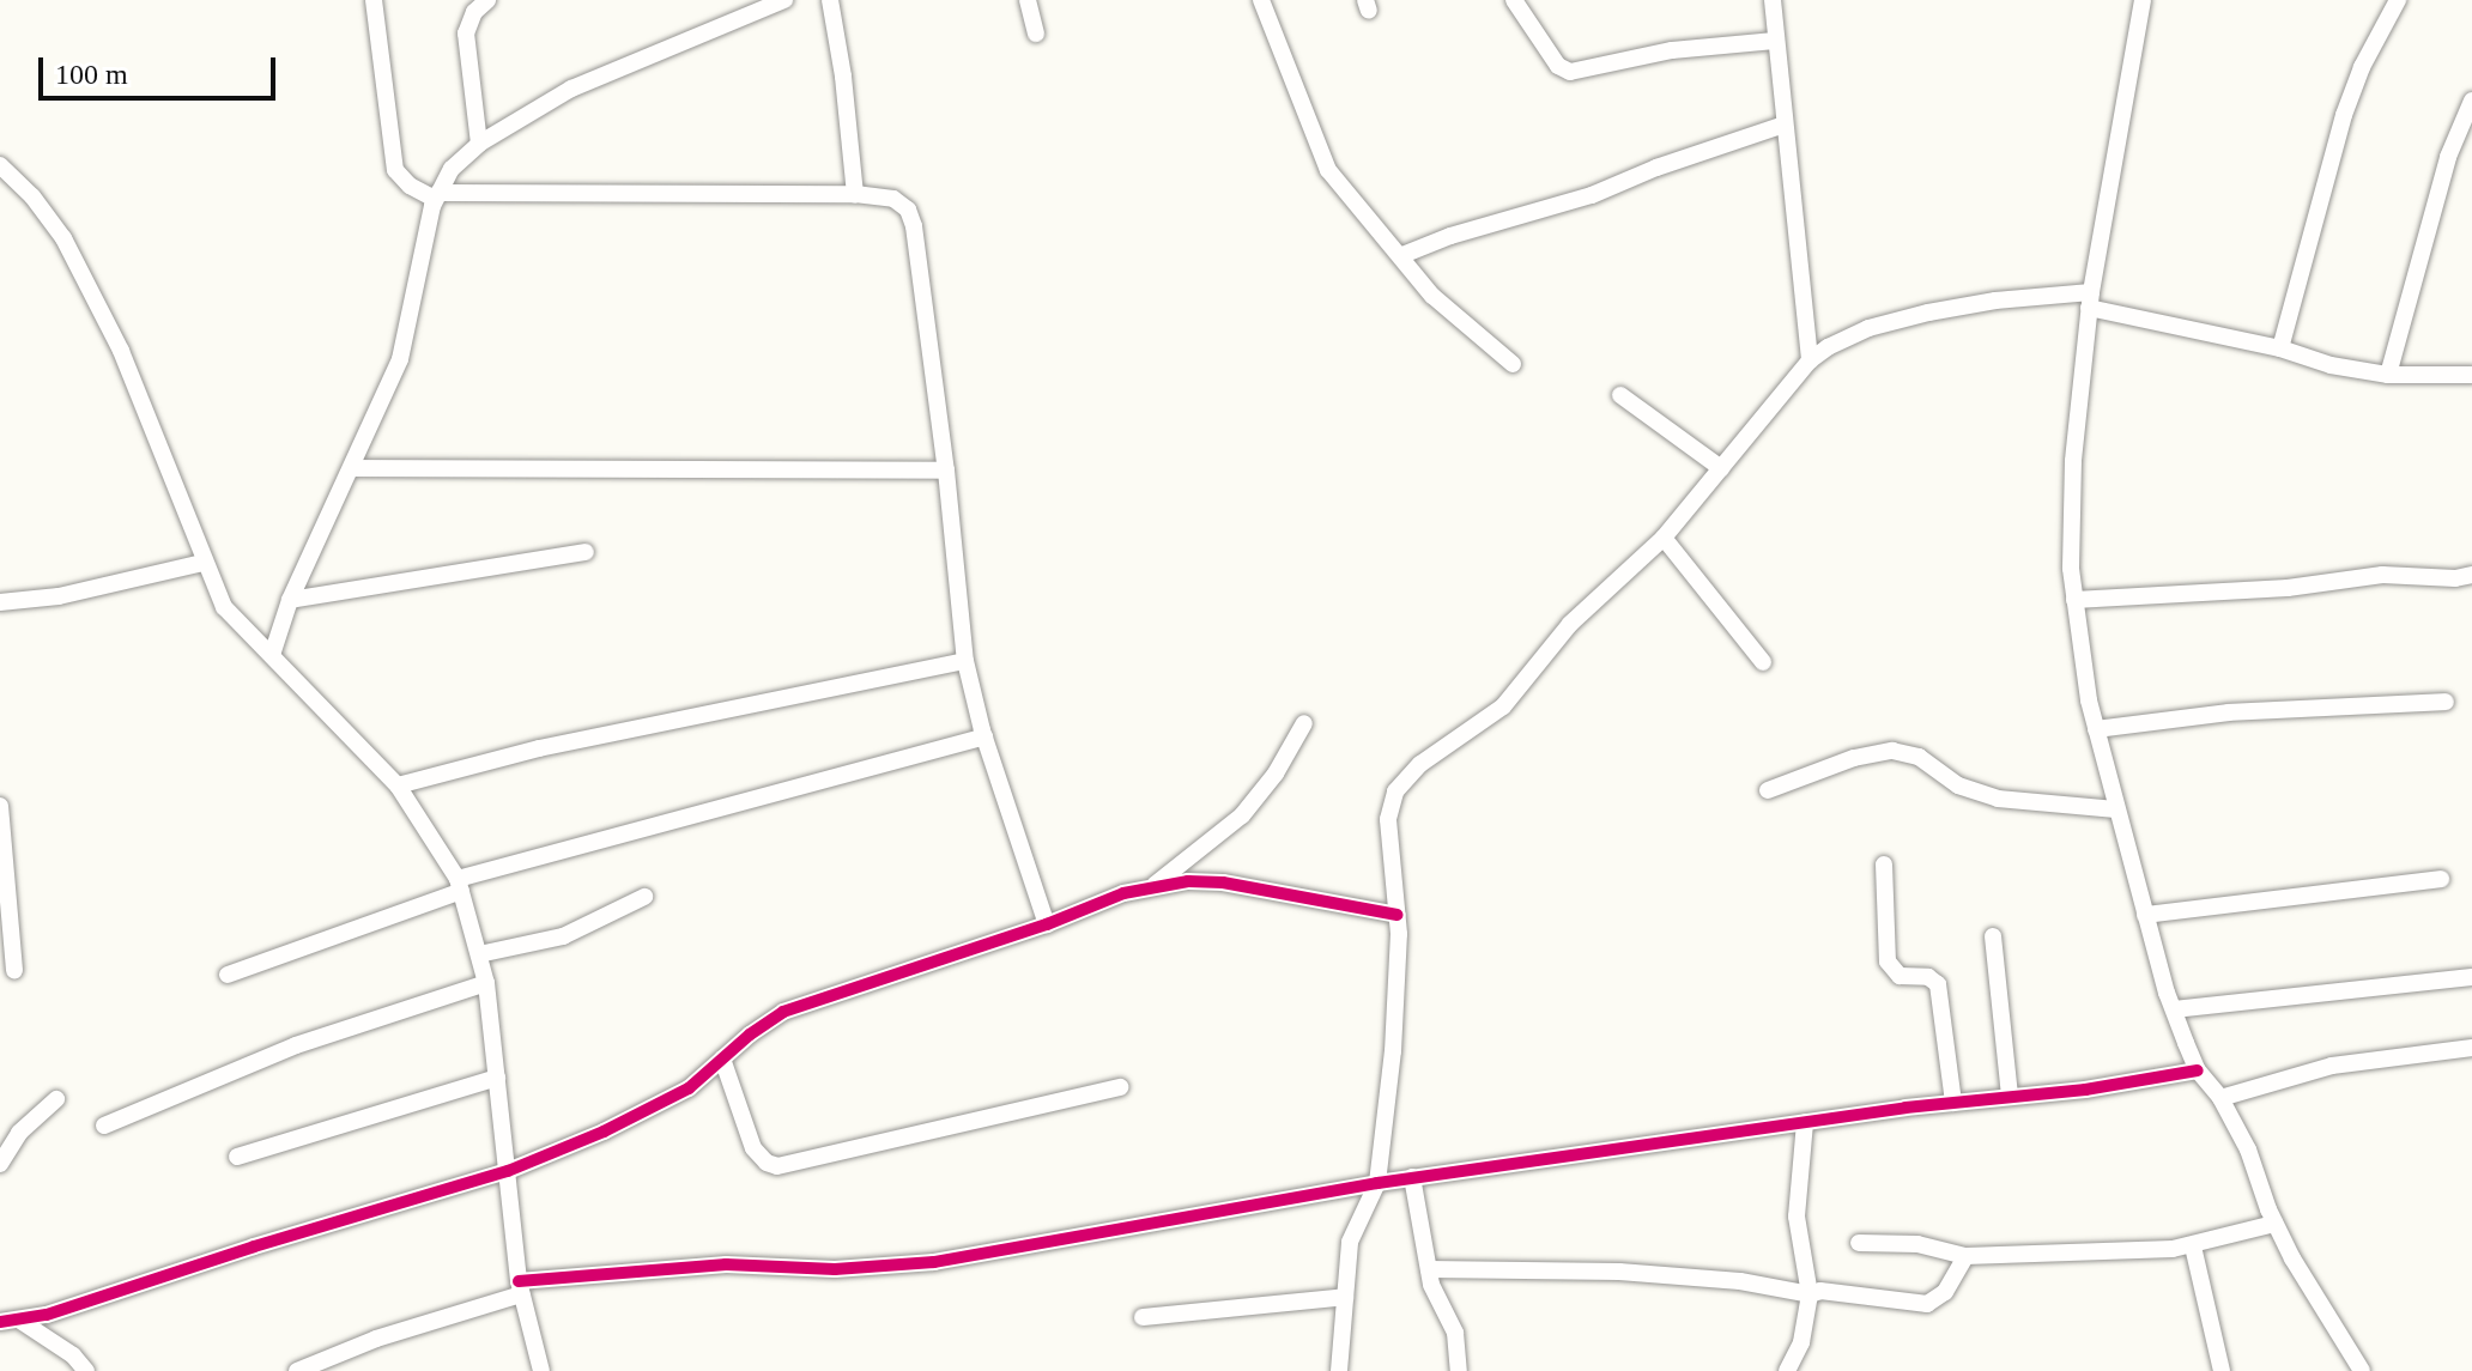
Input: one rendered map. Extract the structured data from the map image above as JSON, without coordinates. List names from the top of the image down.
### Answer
{
  "scale_bar": "100 m"
}
